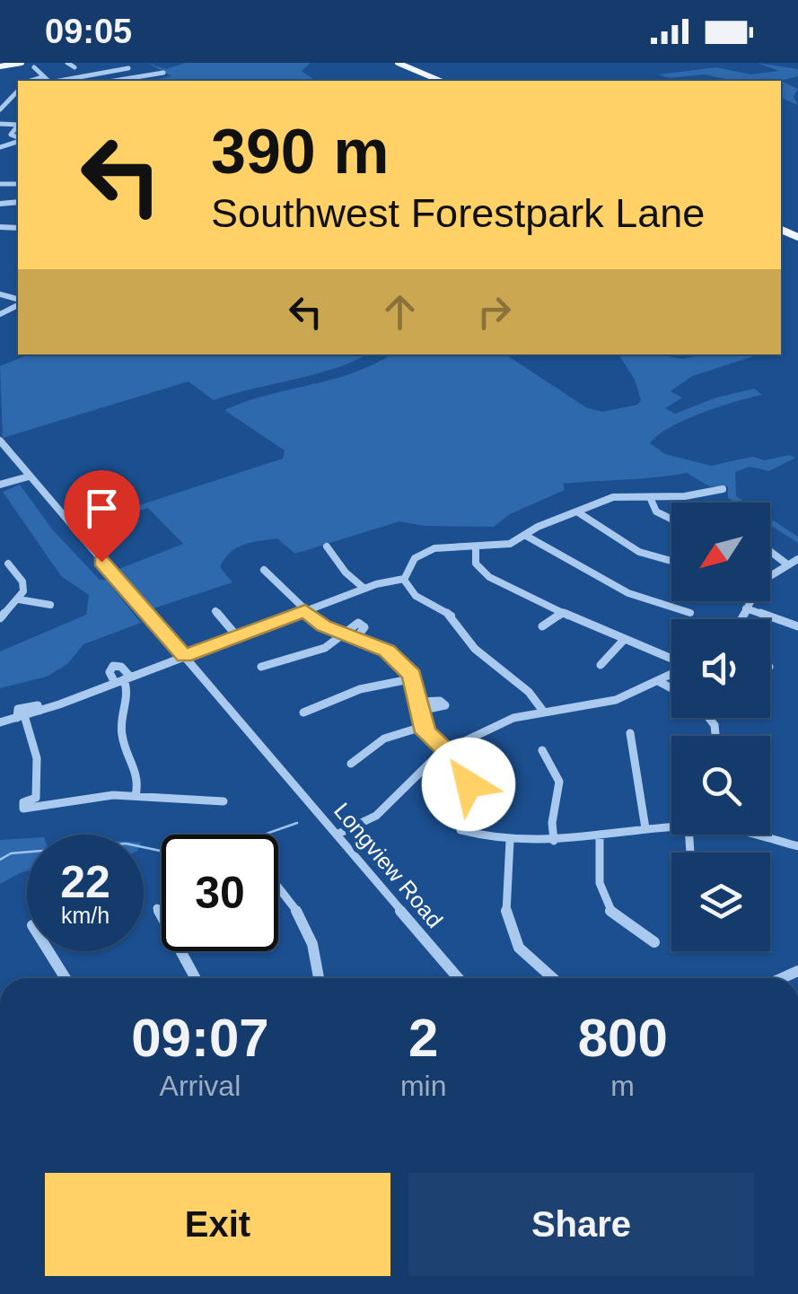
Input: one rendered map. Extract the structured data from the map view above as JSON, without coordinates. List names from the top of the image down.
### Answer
{
  "streets": {
    "street": ["Longview Road"]
  },
  "north": "bottom left",
  "page": {
    "status": "09:05",
    "turn": ["390 m", "Southwest Forestpark Lane"],
    "speed": "22 km/h",
    "limit": "30",
    "eta": [
      "09:07",
      "Arrival",
      "2",
      "min",
      "800",
      "m"
    ],
    "buttons": ["Exit", "Share"]
  }
}
